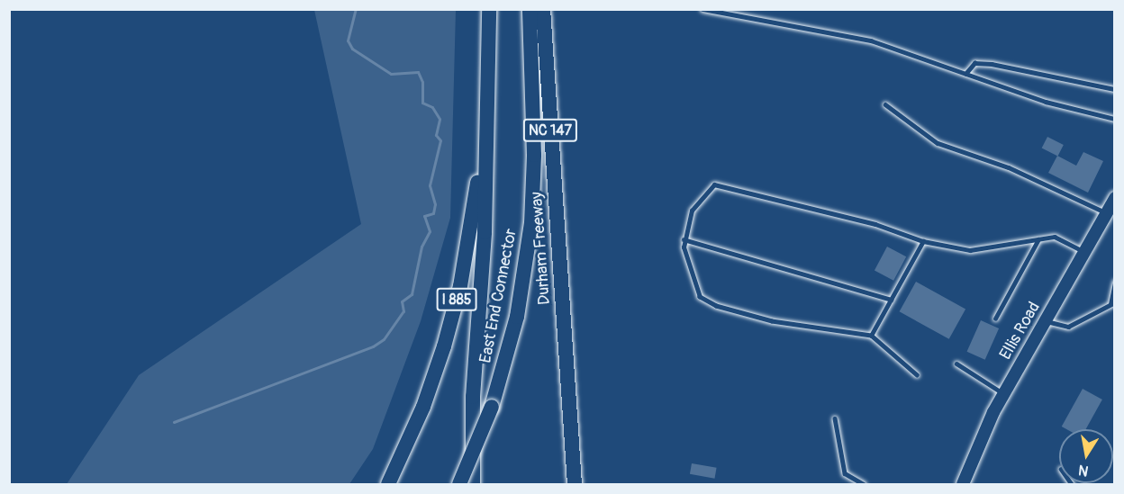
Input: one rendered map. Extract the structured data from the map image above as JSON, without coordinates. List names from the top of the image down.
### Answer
{
  "streets": {
    "highway": [
      "NC 147",
      "Durham Freeway",
      "East End Connector",
      "I 885"
    ],
    "main road": ["Ellis Road"]
  },
  "north": "bottom"
}
